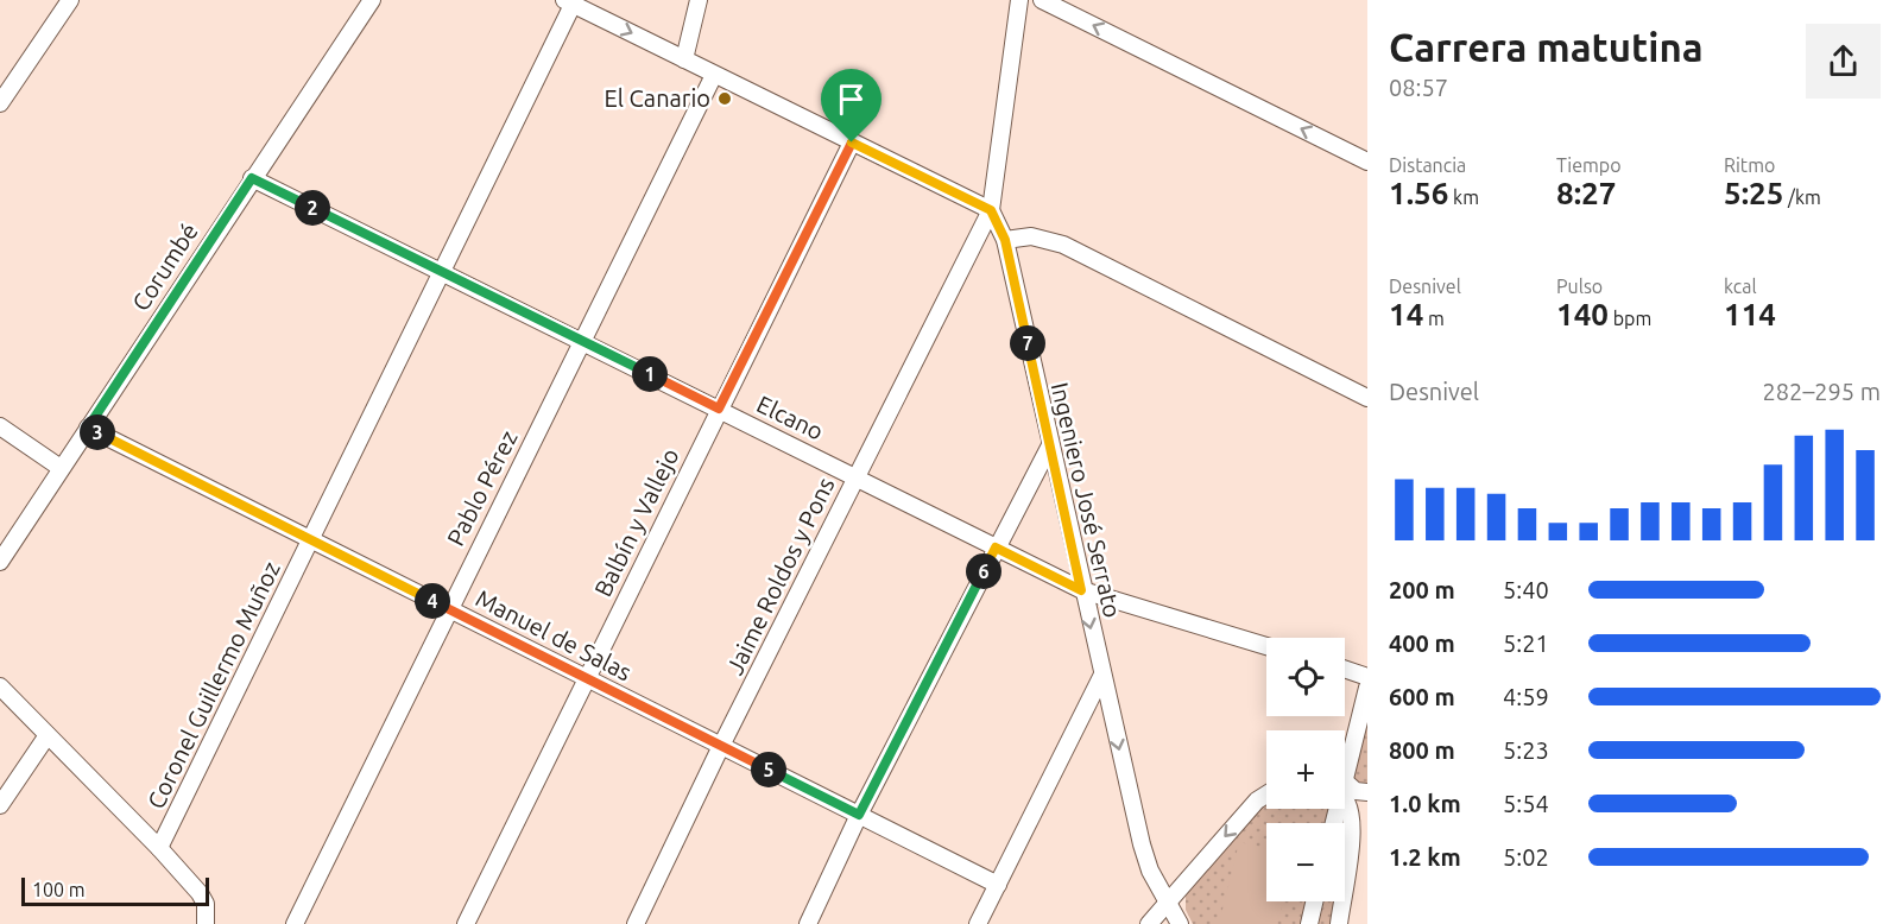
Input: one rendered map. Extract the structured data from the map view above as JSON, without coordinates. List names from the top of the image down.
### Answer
{
  "streets": {
    "street": [
      "Corumbé",
      "Elcano",
      "Pablo Pérez",
      "Ingeniero José Serrato",
      "Balbín y Vallejo",
      "Jaime Roldos y Pons",
      "Manuel de Salas",
      "Coronel Guillermo Muñoz"
    ]
  },
  "crossings": [
    ["Corumbé", "Elcano"],
    ["Corumbé", "Manuel de Salas"],
    ["Elcano", "Pablo Pérez"],
    ["Elcano", "Ingeniero José Serrato"],
    ["Elcano", "Balbín y Vallejo"],
    ["Elcano", "Jaime Roldos y Pons"],
    ["Elcano", "Coronel Guillermo Muñoz"],
    ["Pablo Pérez", "Manuel de Salas"],
    ["Ingeniero José Serrato", "Jaime Roldos y Pons"],
    ["Balbín y Vallejo", "Manuel de Salas"],
    ["Jaime Roldos y Pons", "Manuel de Salas"],
    ["Manuel de Salas", "Coronel Guillermo Muñoz"]
  ],
  "one_way": ["Ingeniero José Serrato"],
  "places": ["El Canario"],
  "scale_bar": "100 m",
  "page": {
    "heading": ["Carrera matutina", "08:57"],
    "stats": [
      ["Distancia", "1.56 km"],
      ["Tiempo", "8:27"],
      ["Ritmo", "5:25 /km"],
      ["Desnivel", "14 m"],
      ["Pulso", "140 bpm"],
      ["kcal", "114"]
    ],
    "pins": [
      "2",
      "7",
      "1",
      "3",
      "6",
      "4",
      "5"
    ],
    "chart": ["Desnivel", "282–295 m"],
    "list": [
      {
        "name": "200 m",
        "note": "5:40"
      },
      {
        "name": "400 m",
        "note": "5:21"
      },
      {
        "name": "600 m",
        "note": "4:59"
      },
      {
        "name": "800 m",
        "note": "5:23"
      },
      {
        "name": "1.0 km",
        "note": "5:54"
      },
      {
        "name": "1.2 km",
        "note": "5:02"
      }
    ],
    "map_buttons": ["+", "−"],
    "scale": "100 m"
  }
}
